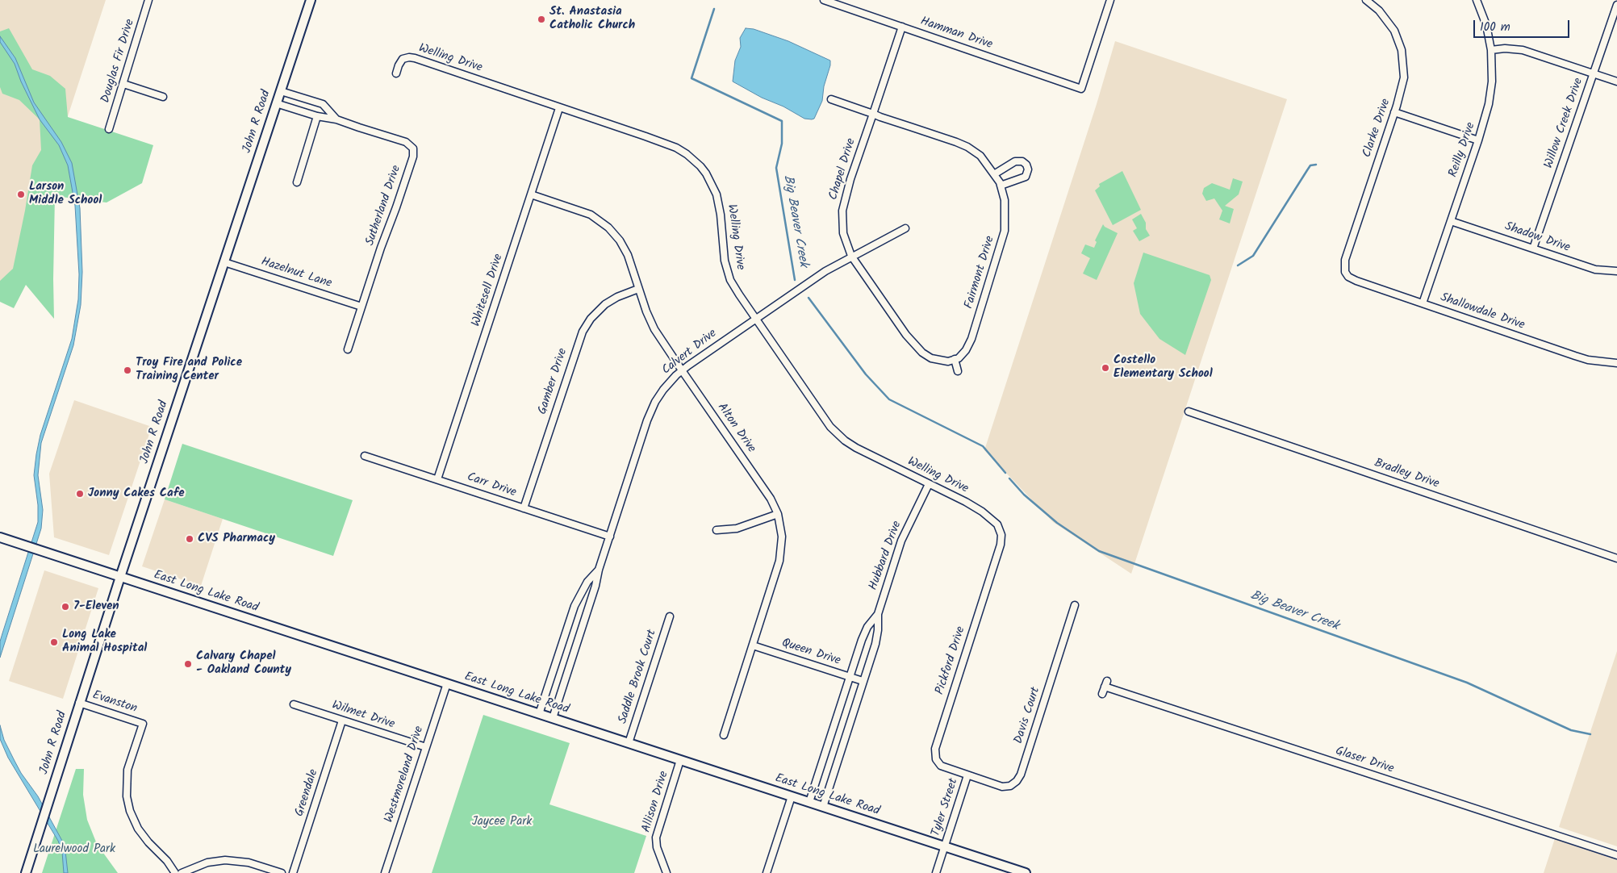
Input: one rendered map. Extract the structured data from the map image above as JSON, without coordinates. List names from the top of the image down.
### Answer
{
  "streets": {
    "main road": ["John R Road", "East Long Lake Road"],
    "street": [
      "Hamman Drive",
      "Welling Drive",
      "Douglas Fir Drive",
      "Willow Creek Drive",
      "Clarke Drive",
      "Reilly Drive",
      "Chapel Drive",
      "Sutherland Drive",
      "Shadow Drive",
      "Fairmont Drive",
      "Hazelnut Lane",
      "Whitesell Drive",
      "Shallowdale Drive",
      "Calvert Drive",
      "Gamber Drive",
      "Alton Drive",
      "Bradley Drive",
      "Carr Drive",
      "Hubbard Drive",
      "Queen Drive",
      "Pickford Drive",
      "Saddle Brook Court",
      "Evanston",
      "Wilmet Drive",
      "Davis Court",
      "Glaser Drive",
      "Westmoreland Drive",
      "Greendale",
      "Allison Drive",
      "Tyler Street"
    ]
  },
  "crossings": [
    ["Hamman Drive", "Chapel Drive"],
    ["Welling Drive", "Whitesell Drive"],
    ["Welling Drive", "Calvert Drive"],
    ["Welling Drive", "Hubbard Drive"],
    ["Welling Drive", "Pickford Drive"],
    ["John R Road", "Sutherland Drive"],
    ["John R Road", "Hazelnut Lane"],
    ["John R Road", "East Long Lake Road"],
    ["John R Road", "Evanston"],
    ["Willow Creek Drive", "Shadow Drive"],
    ["Clarke Drive", "Shallowdale Drive"],
    ["Reilly Drive", "Shadow Drive"],
    ["Reilly Drive", "Shallowdale Drive"],
    ["Chapel Drive", "Fairmont Drive"],
    ["Chapel Drive", "Calvert Drive"],
    ["Sutherland Drive", "Hazelnut Lane"],
    ["Whitesell Drive", "Alton Drive"],
    ["Whitesell Drive", "Carr Drive"],
    ["Calvert Drive", "Alton Drive"],
    ["Calvert Drive", "Carr Drive"],
    ["Calvert Drive", "East Long Lake Road"],
    ["Gamber Drive", "Alton Drive"],
    ["Gamber Drive", "Carr Drive"],
    ["Alton Drive", "Queen Drive"],
    ["Hubbard Drive", "East Long Lake Road"],
    ["Hubbard Drive", "Queen Drive"],
    ["East Long Lake Road", "Saddle Brook Court"],
    ["East Long Lake Road", "Westmoreland Drive"],
    ["East Long Lake Road", "Allison Drive"],
    ["East Long Lake Road", "Tyler Street"],
    ["Pickford Drive", "Davis Court"],
    ["Pickford Drive", "Tyler Street"],
    ["Wilmet Drive", "Westmoreland Drive"],
    ["Wilmet Drive", "Greendale"],
    ["Davis Court", "Tyler Street"]
  ],
  "water": ["Big Beaver Creek"],
  "parks": ["Jaycee Park", "Laurelwood Park"],
  "places": [
    "St. Anastasia Catholic Church",
    "Larson Middle School",
    "Costello Elementary School",
    "Troy Fire and Police Training Center",
    "Jonny Cakes Cafe",
    "CVS Pharmacy",
    "7-Eleven",
    "Long Lake Animal Hospital",
    "Calvary Chapel - Oakland County"
  ],
  "scale_bar": "100 m"
}
